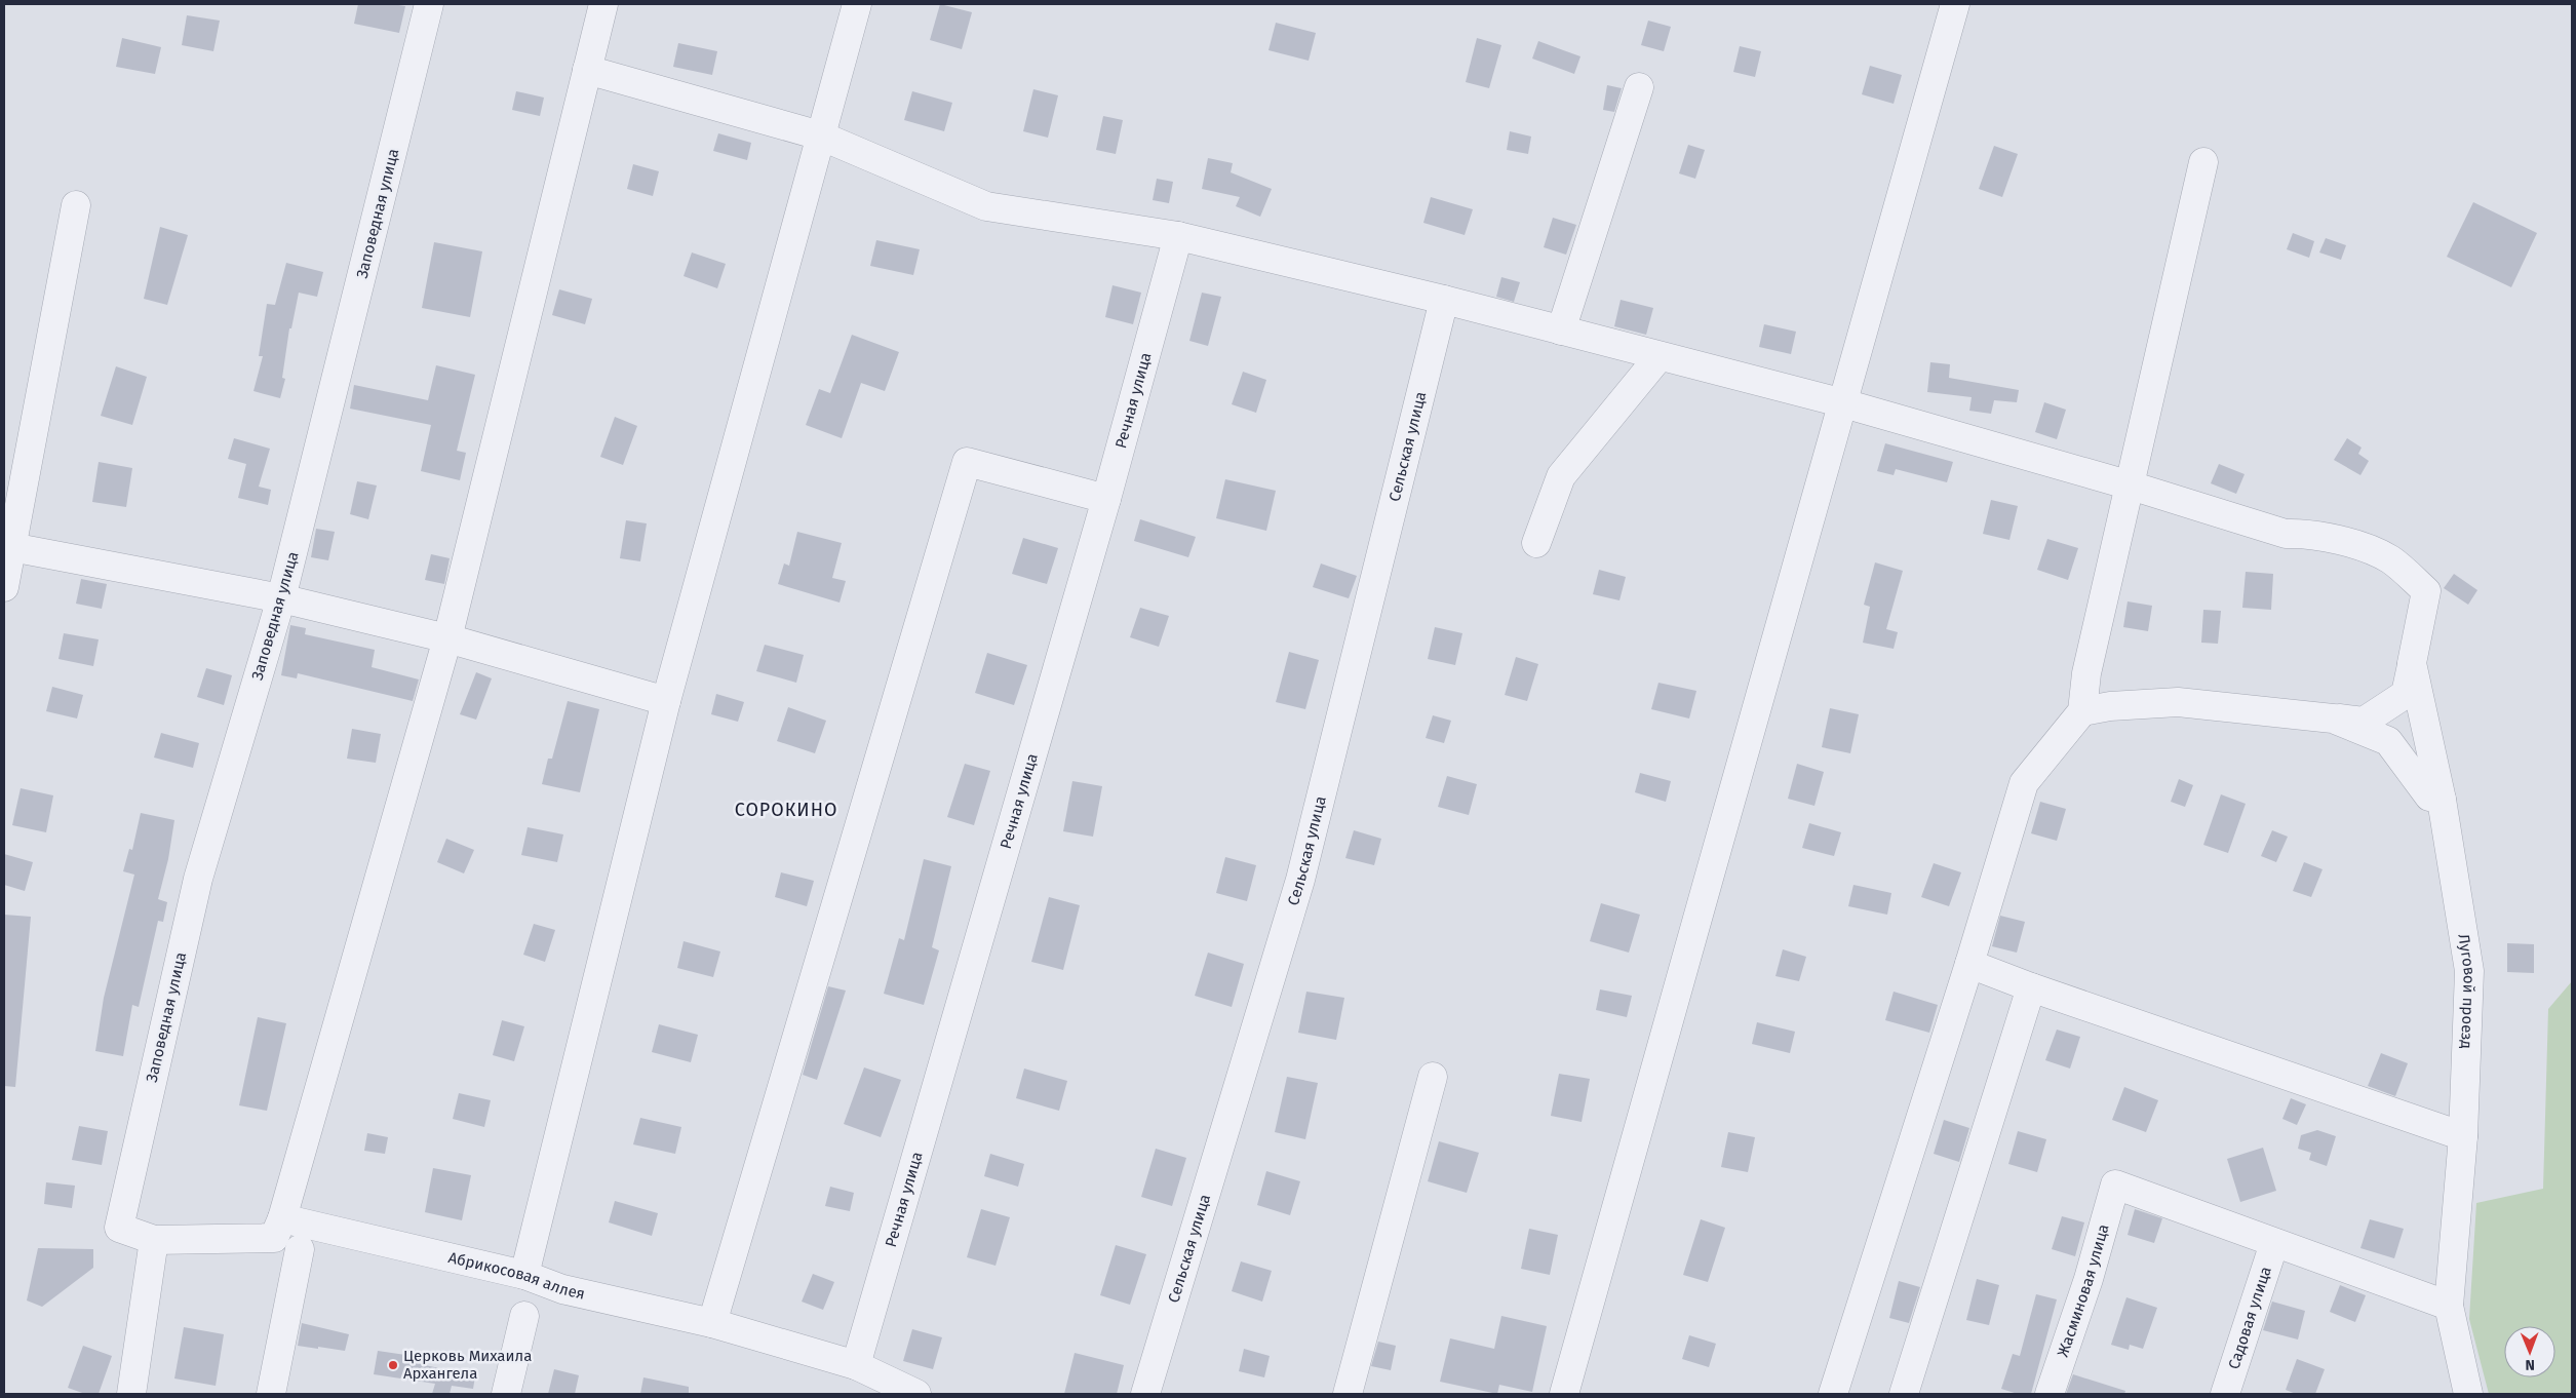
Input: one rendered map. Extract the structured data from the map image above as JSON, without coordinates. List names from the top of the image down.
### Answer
{
  "streets": {
    "street": [
      "Заповедная улица",
      "Речная улица",
      "Сельская улица",
      "Луговой проезд",
      "Абрикосовая аллея",
      "Жасминовая улица",
      "Садовая улица"
    ]
  },
  "crossings": [
    ["Речная улица", "Абрикосовая аллея"],
    ["Жасминовая улица", "Садовая улица"]
  ],
  "districts": ["СОРОКИНО"],
  "places": ["Церковь Михаила Архангела"],
  "north": "bottom"
}
